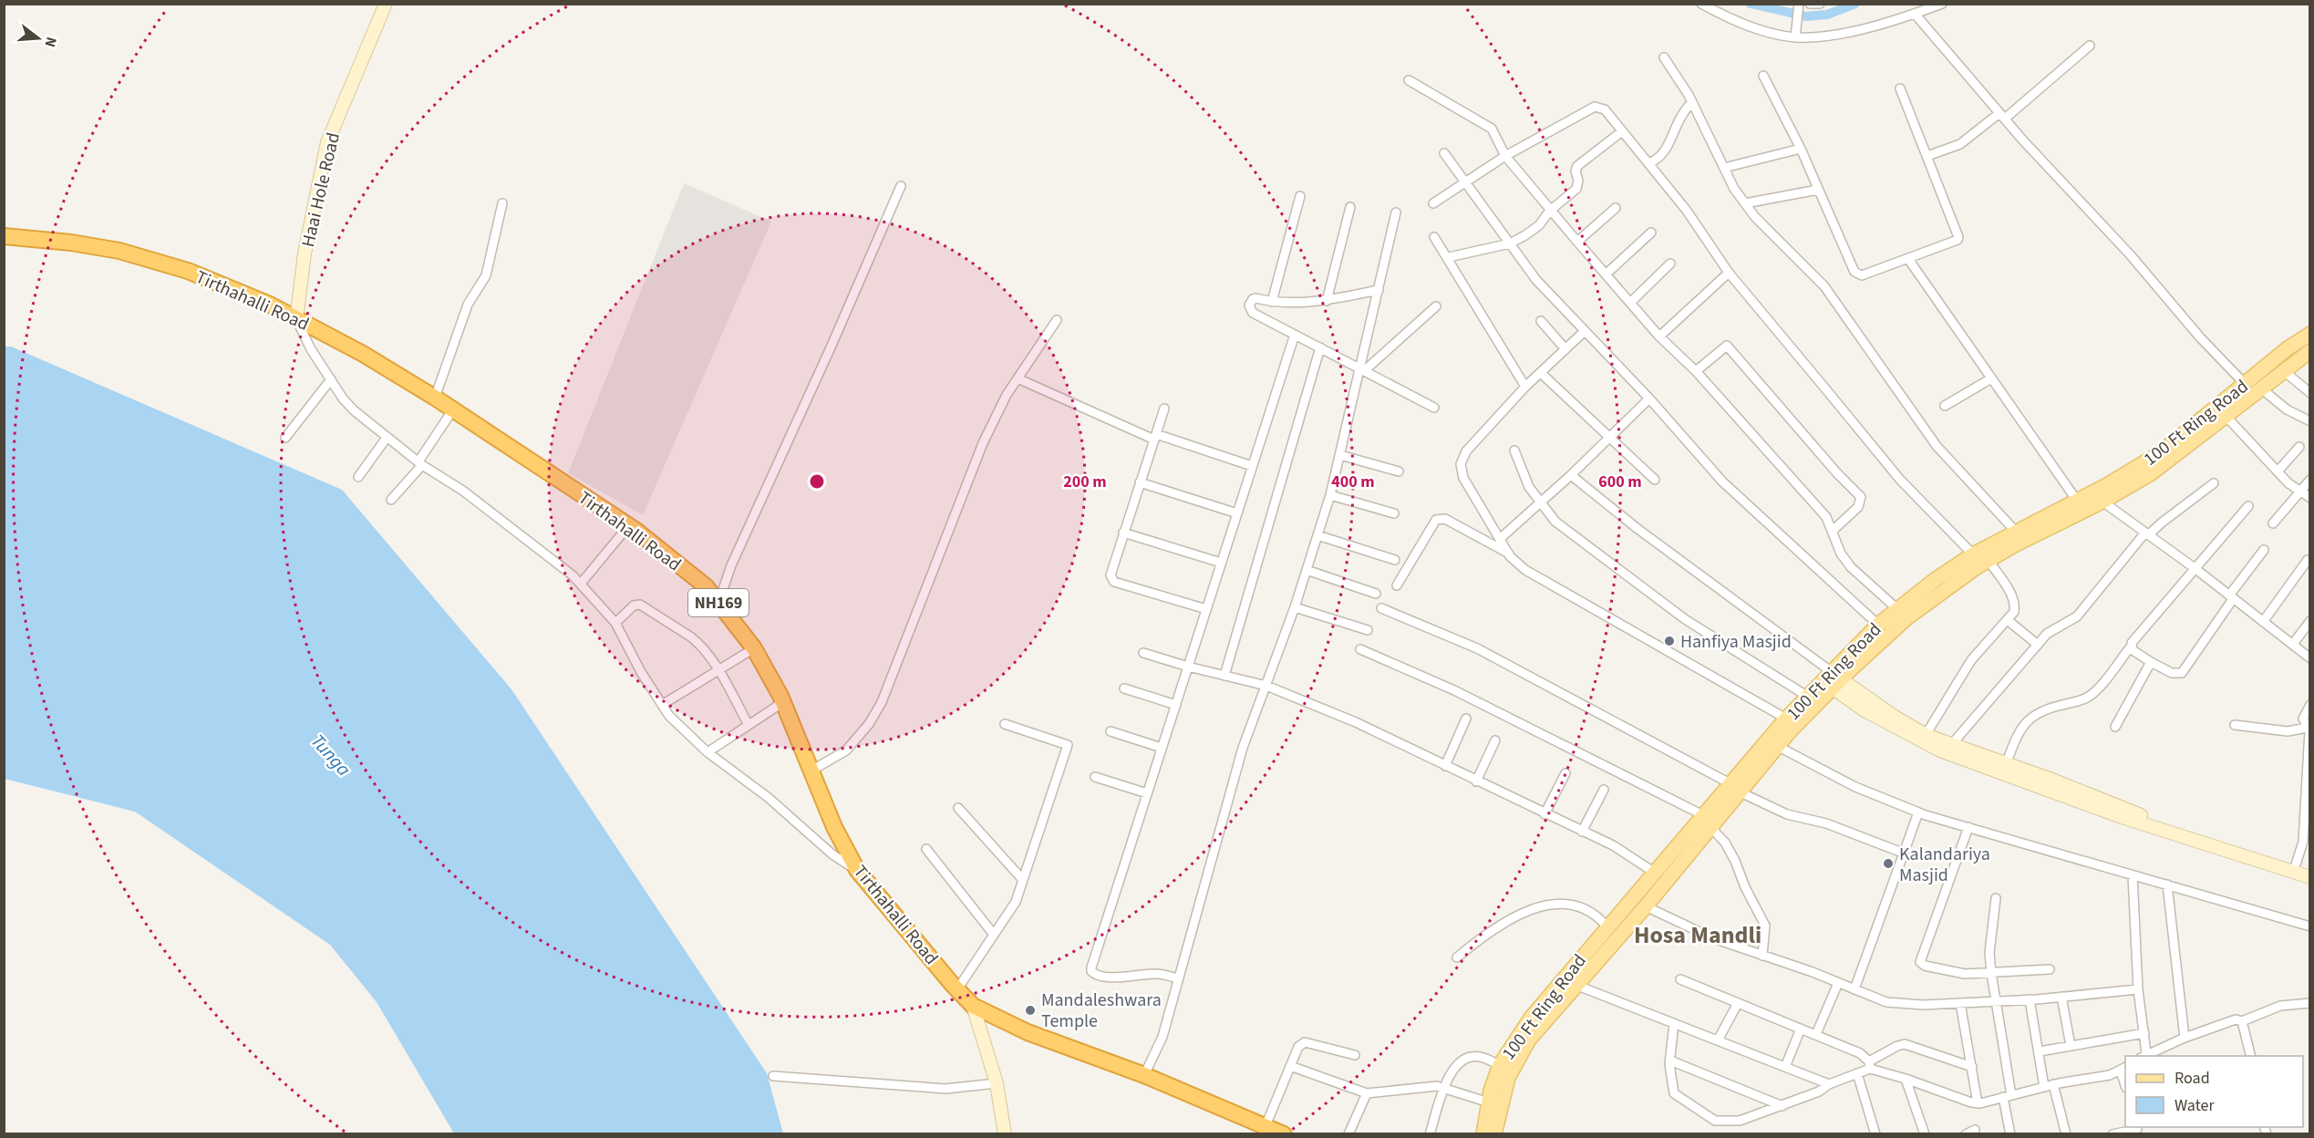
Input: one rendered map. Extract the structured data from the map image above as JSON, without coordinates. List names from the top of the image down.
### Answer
{
  "streets": {
    "highway": ["Tirthahalli Road", "NH169"],
    "main road": ["100 Ft Ring Road"],
    "street": ["Haai Hole Road"]
  },
  "crossings": [
    ["Haai Hole Road", "Tirthahalli Road"]
  ],
  "districts": ["Hosa Mandli"],
  "water": ["Tunga"],
  "places": ["Hanfiya Masjid", "Kalandariya Masjid", "Mandaleshwara Temple"],
  "legend": ["Road", "Water"],
  "north": "right",
  "rings": ["200 m", "400 m", "600 m"]
}
